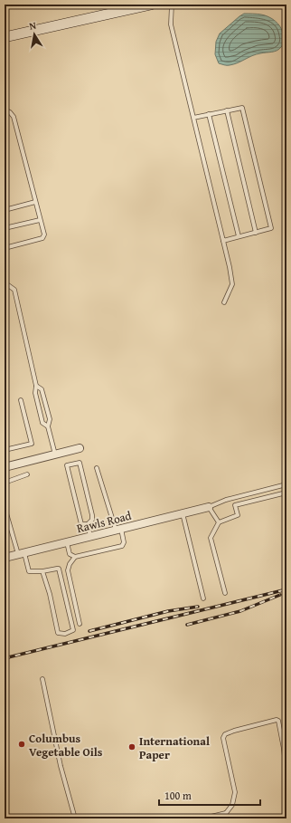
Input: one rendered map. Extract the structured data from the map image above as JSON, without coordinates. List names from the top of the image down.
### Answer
{
  "streets": {
    "street": ["Rawls Road"]
  },
  "places": ["Columbus Vegetable Oils", "International Paper"],
  "scale_bar": "100 m",
  "north": "top"
}
